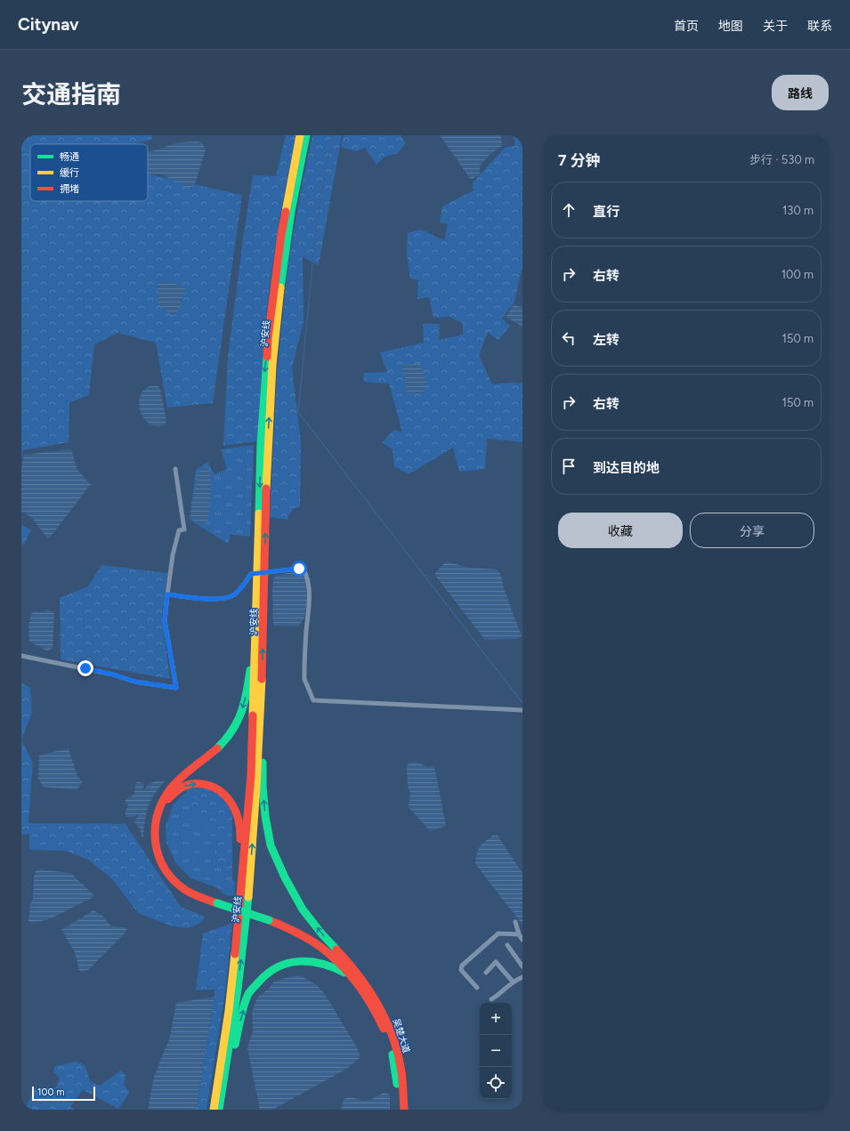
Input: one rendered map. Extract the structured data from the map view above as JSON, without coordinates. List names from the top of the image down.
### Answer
{
  "streets": {
    "highway": ["沪安线", "吴楚大道"]
  },
  "legend": ["畅通", "缓行", "拥堵"],
  "scale_bar": "100 m",
  "page": {
    "header": "Citynav",
    "nav": [
      "首页",
      "地图",
      "关于",
      "联系"
    ],
    "title": "交通指南",
    "buttons": [
      "路线",
      ["收藏", "分享"]
    ],
    "heading": ["7 分钟", "步行 · 530 m"],
    "list": [
      ["直行", "130 m"],
      ["右转", "100 m"],
      ["左转", "150 m"],
      ["右转", "150 m"],
      "到达目的地"
    ],
    "map_buttons": ["+", "−"],
    "scale": "100 m"
  }
}
